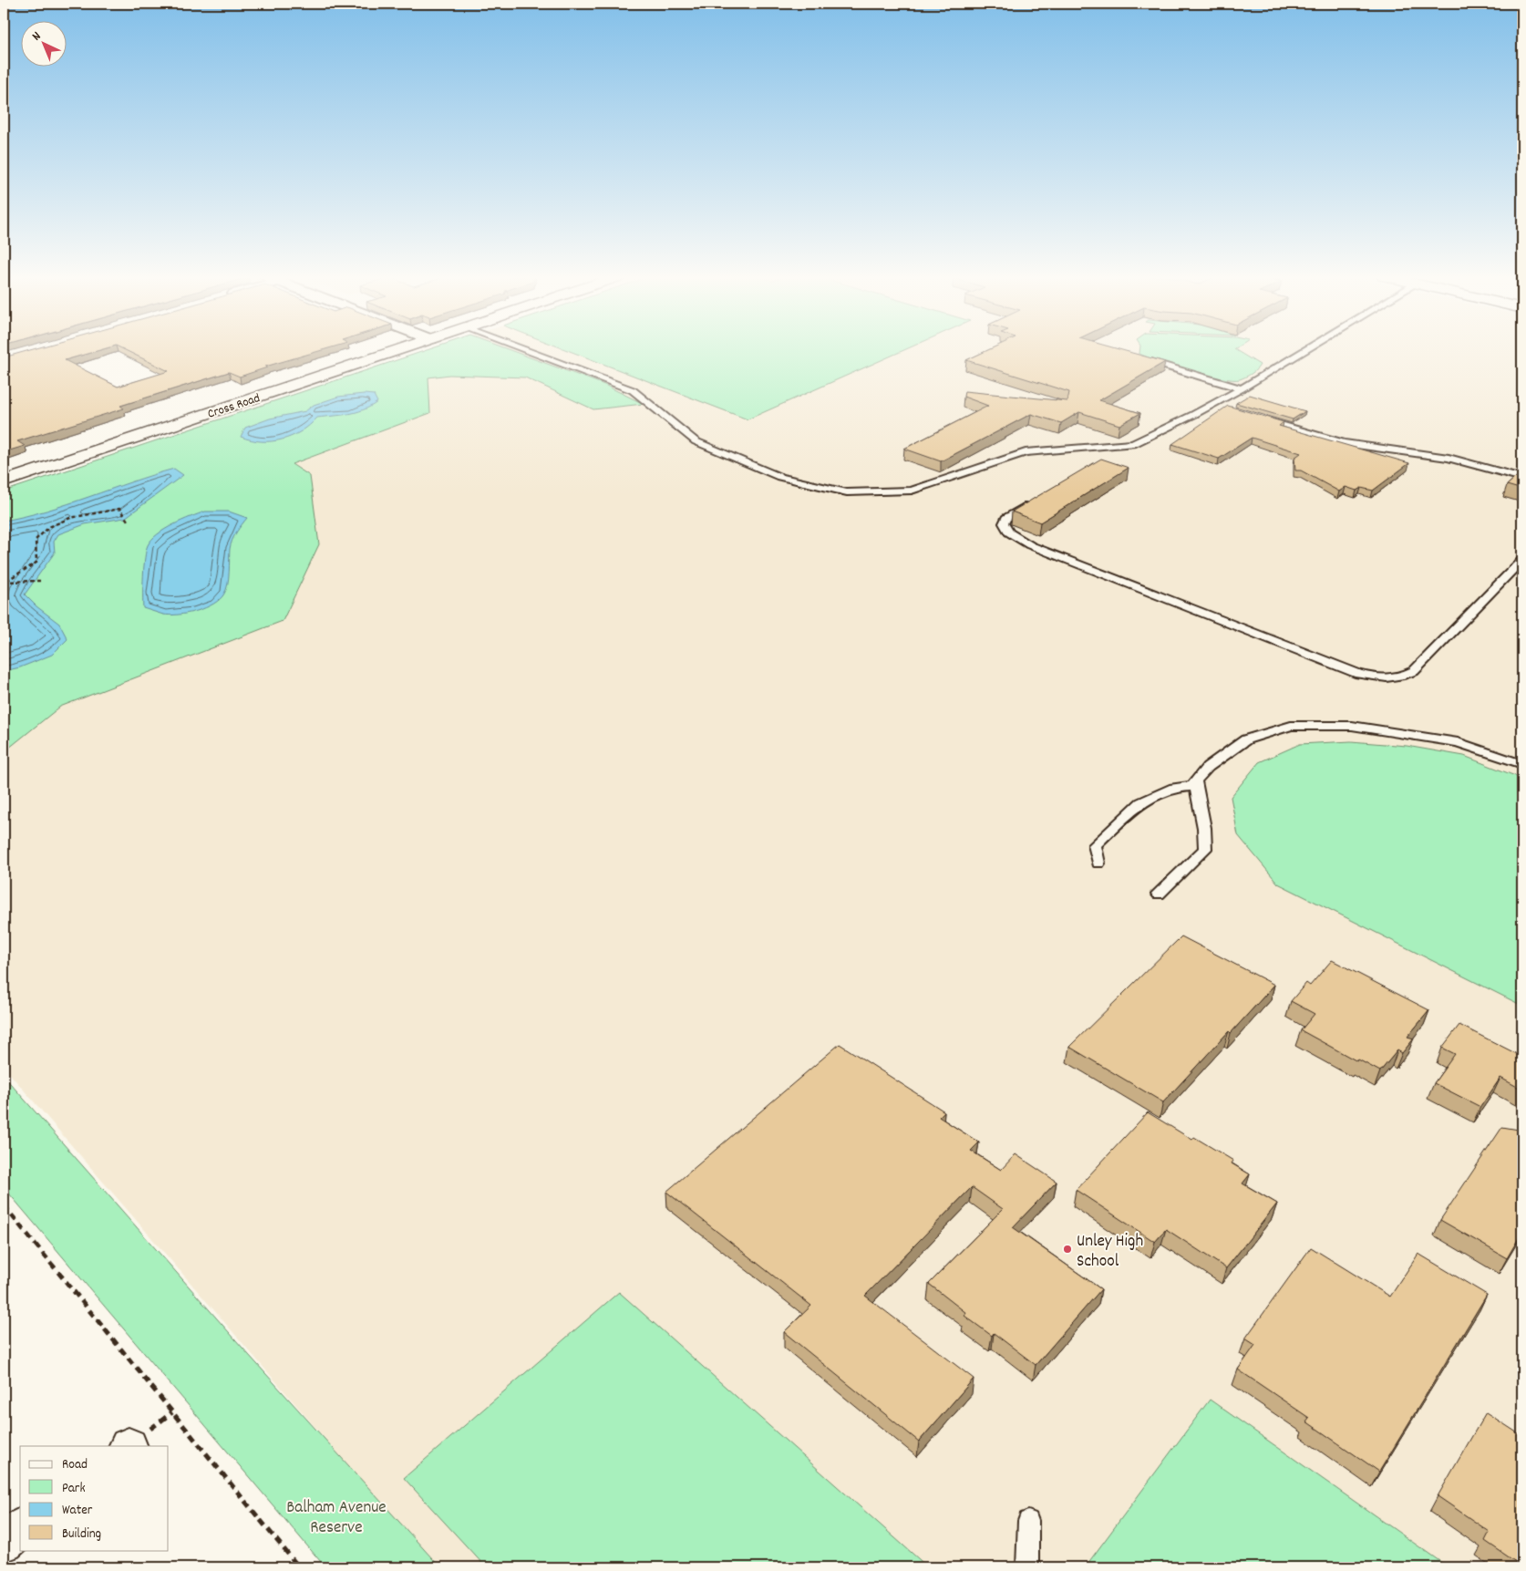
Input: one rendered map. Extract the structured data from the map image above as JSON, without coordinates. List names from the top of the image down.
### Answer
{
  "streets": {
    "main road": ["Cross Road"]
  },
  "parks": ["Balham Avenue Reserve"],
  "places": ["Unley High School"],
  "legend": [
    "Road",
    "Park",
    "Water",
    "Building"
  ],
  "north": "top left"
}
